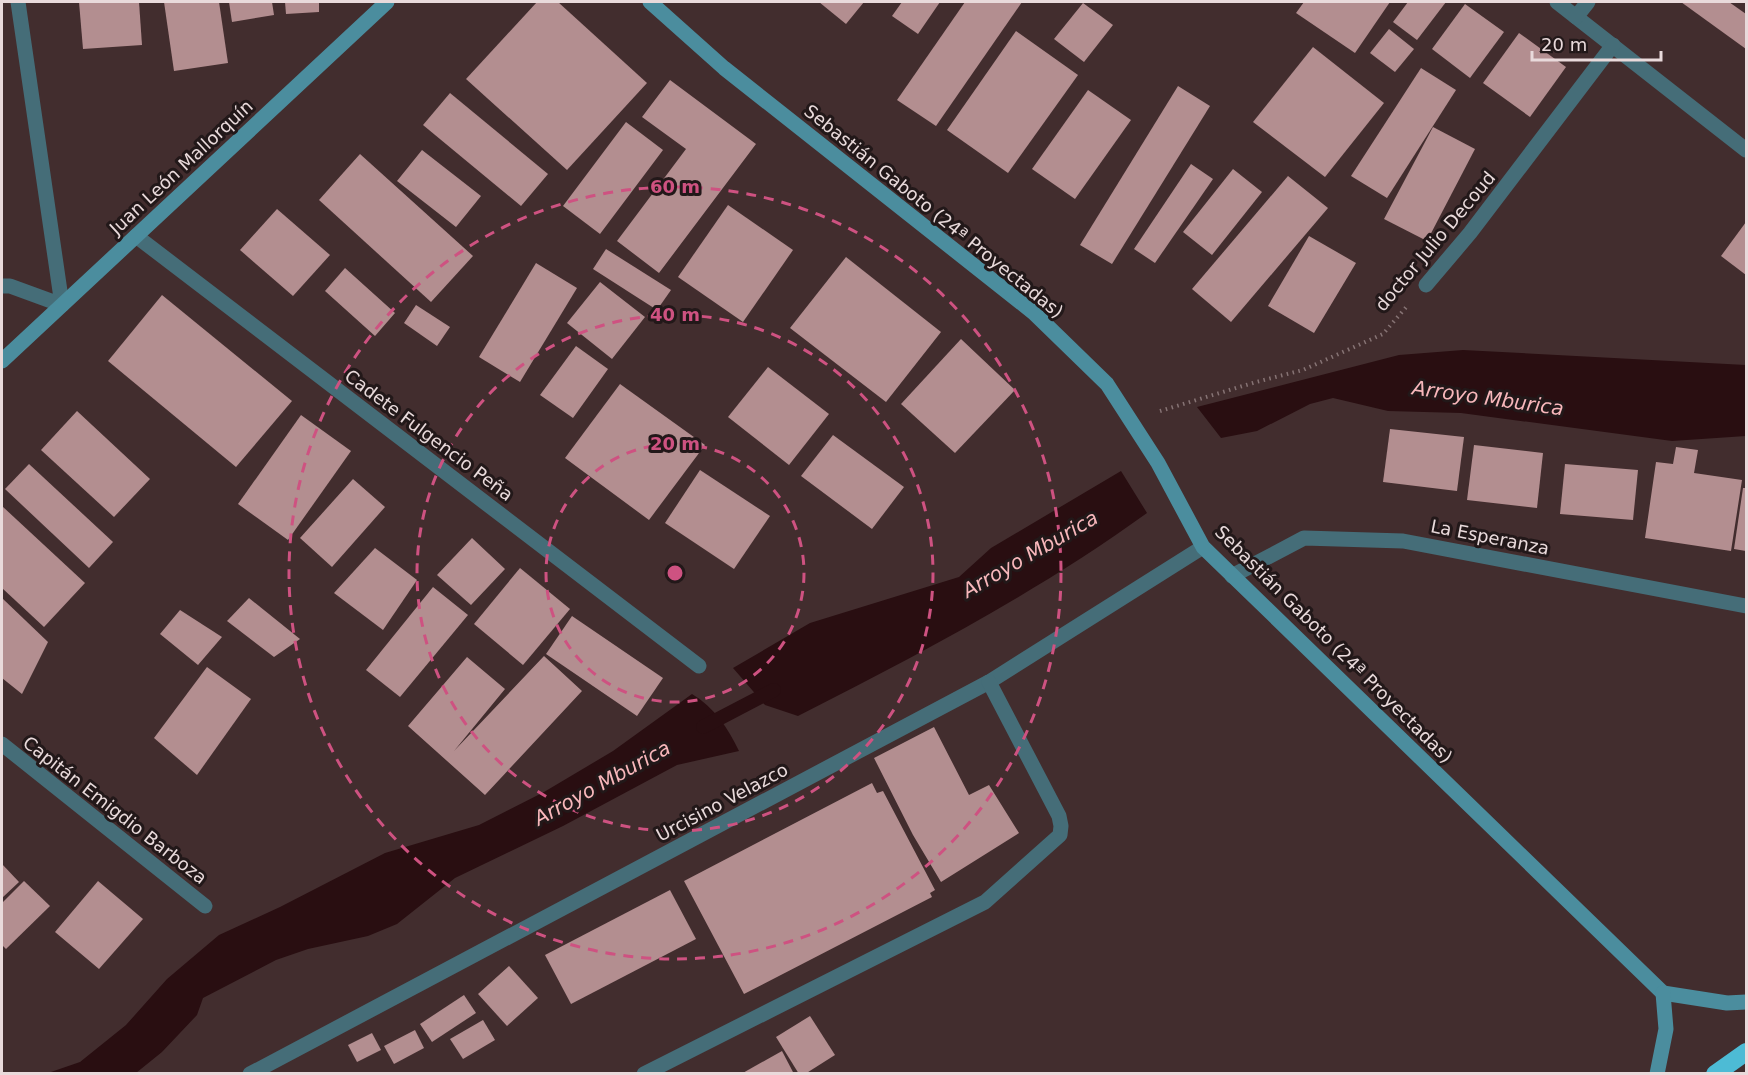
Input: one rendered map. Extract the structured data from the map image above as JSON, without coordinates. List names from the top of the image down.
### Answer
{
  "streets": {
    "street": [
      "Juan León Mallorquín",
      "Sebastián Gaboto (24ª Proyectadas)",
      "doctor Julio Decoud",
      "Cadete Fulgencio Peña",
      "La Esperanza",
      "Urcisino Velazco",
      "Capitán Emigdio Barboza"
    ]
  },
  "crossings": [
    ["Juan León Mallorquín", "Cadete Fulgencio Peña"],
    ["Sebastián Gaboto (24ª Proyectadas)", "doctor Julio Decoud"],
    ["Sebastián Gaboto (24ª Proyectadas)", "La Esperanza"],
    ["Sebastián Gaboto (24ª Proyectadas)", "Urcisino Velazco"]
  ],
  "water": ["Arroyo Mburica"],
  "scale_bar": "20 m",
  "rings": ["60 m", "40 m", "20 m"]
}
